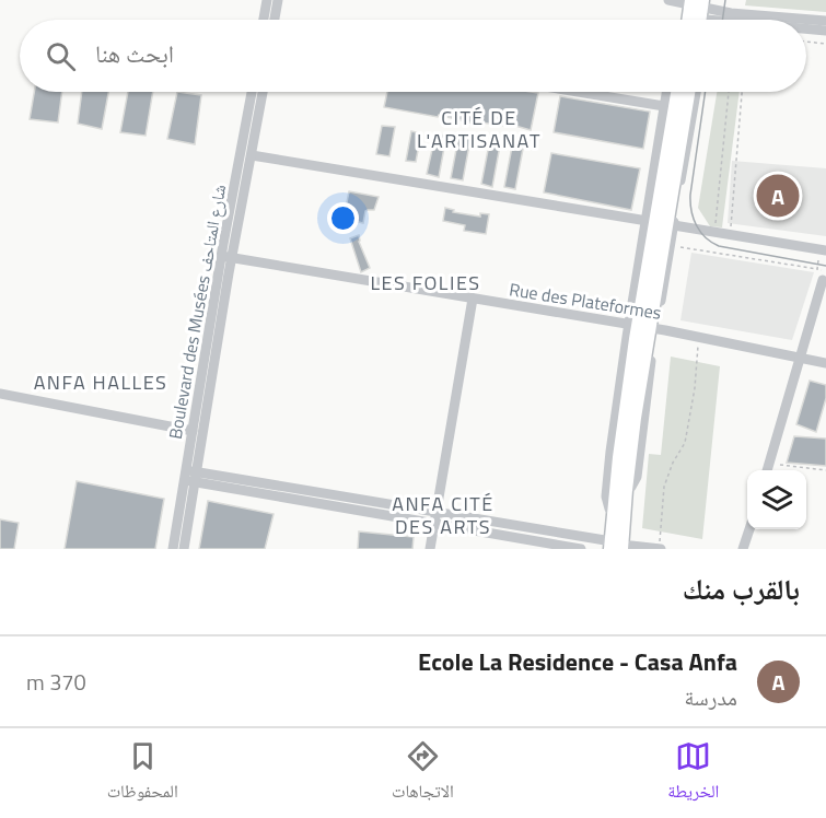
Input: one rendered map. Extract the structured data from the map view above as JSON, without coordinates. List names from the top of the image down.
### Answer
{
  "streets": {
    "street": ["Rue des Plateformes", "Boulevard des Musées شارع المتاحف"]
  },
  "crossings": [
    ["Rue des Plateformes", "Boulevard des Musées شارع المتاحف"]
  ],
  "districts": [
    "CITÉ DE L'ARTISANAT",
    "LES FOLIES",
    "ANFA HALLES",
    "ANFA CITÉ DES ARTS"
  ],
  "page": {
    "search": "ابحث هنا",
    "pins": "A",
    "heading": "بالقرب منك",
    "list": [
      {
        "mark": "A",
        "name": "Ecole La Residence - Casa Anfa",
        "note": "مدرسة",
        "value": "370 m"
      }
    ],
    "nav": ["الخريطة", "الاتجاهات", "المحفوظات"]
  }
}
